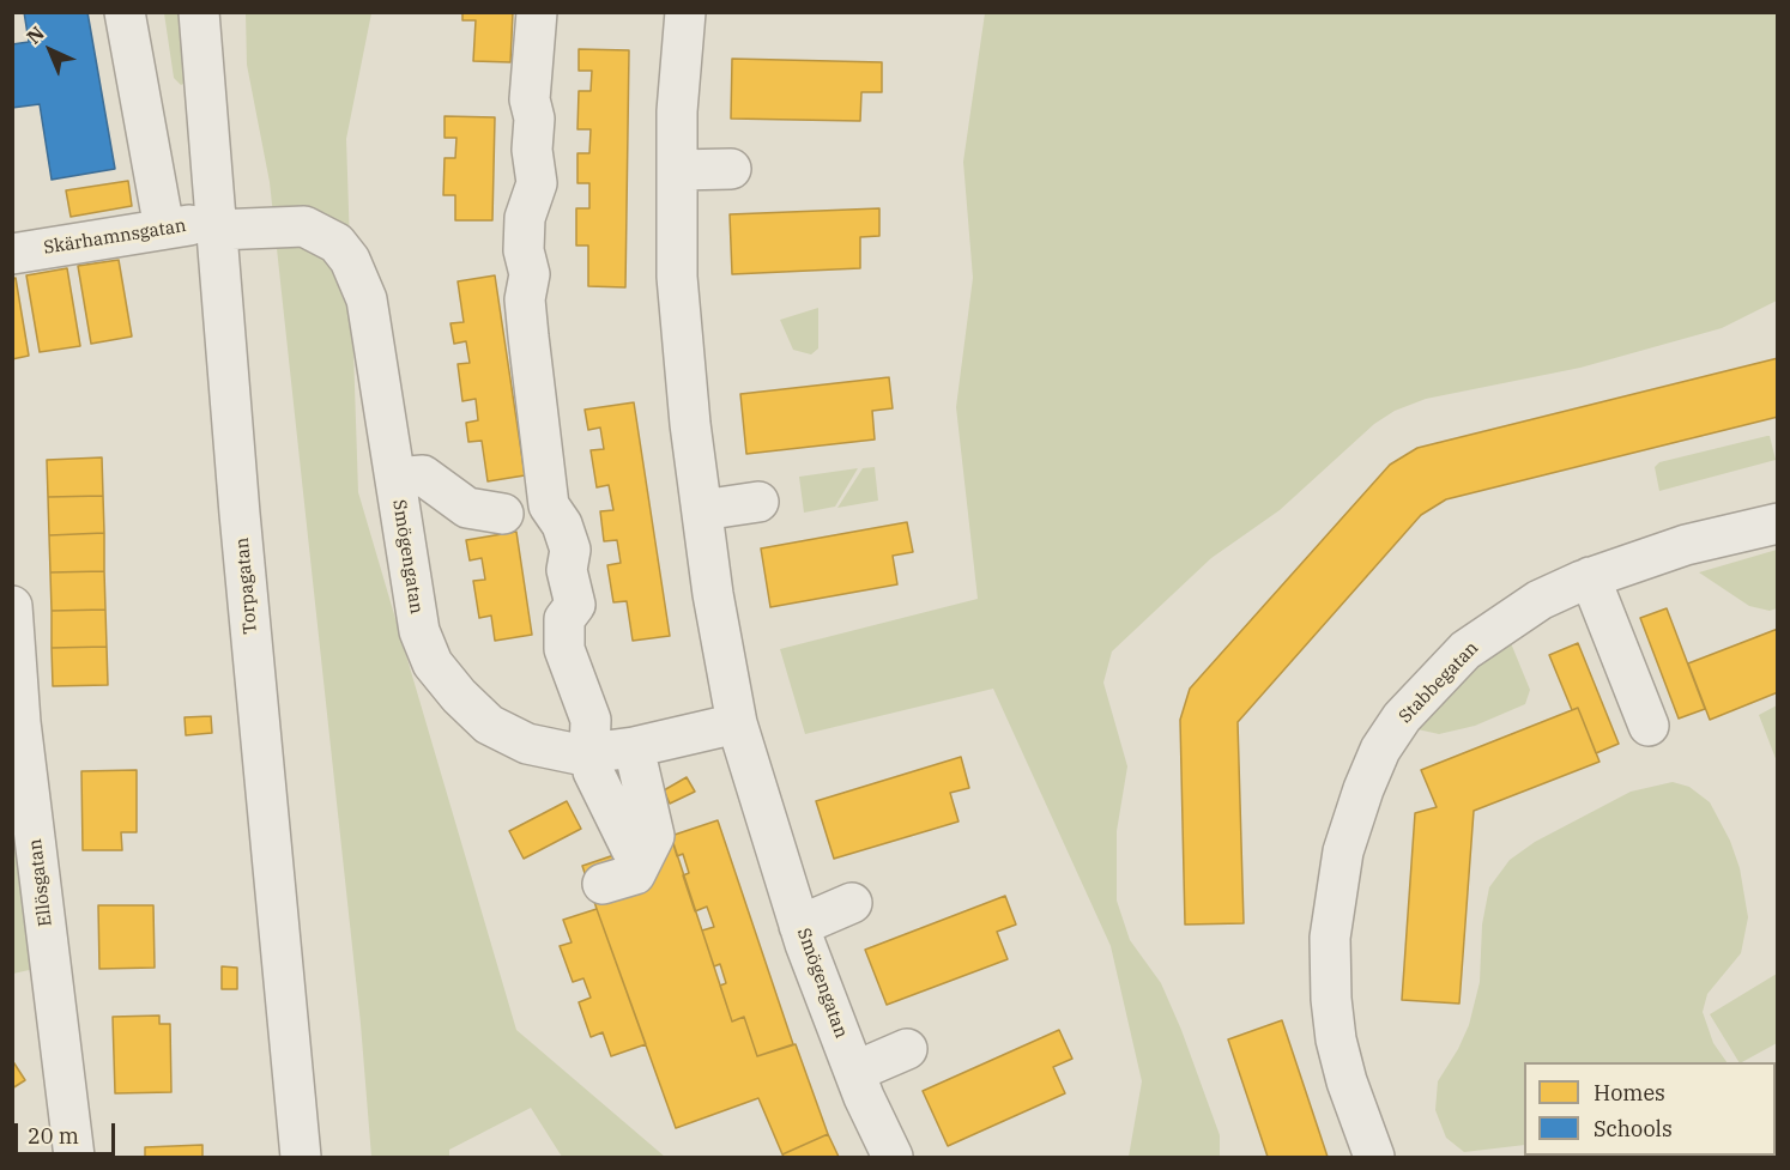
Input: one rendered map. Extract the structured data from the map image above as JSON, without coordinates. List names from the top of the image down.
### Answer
{
  "streets": {
    "street": [
      "Skärhamnsgatan",
      "Smögengatan",
      "Torpagatan",
      "Stabbegatan",
      "Ellösgatan"
    ]
  },
  "crossings": [
    ["Skärhamnsgatan", "Smögengatan"],
    ["Skärhamnsgatan", "Torpagatan"],
    ["Smögengatan", "Torpagatan"]
  ],
  "legend": ["Homes", "Schools"],
  "scale_bar": "20 m",
  "north": "top left"
}
